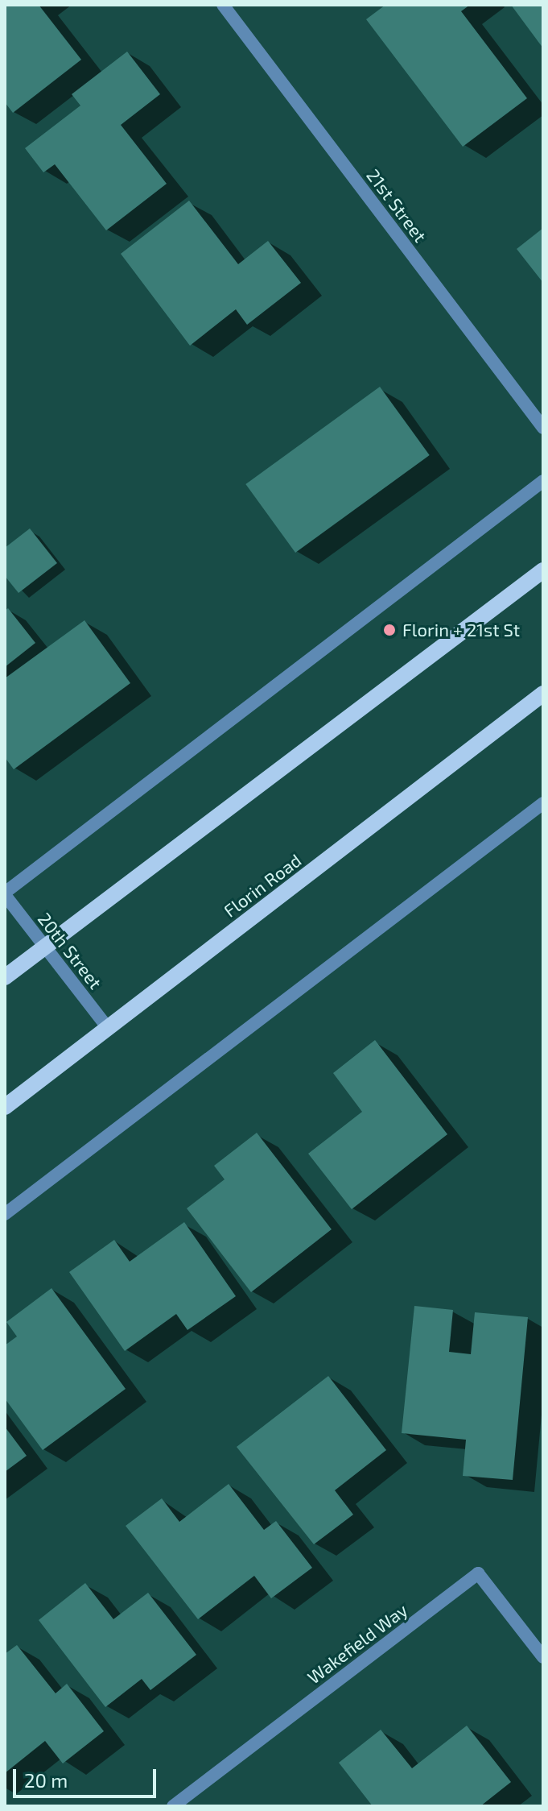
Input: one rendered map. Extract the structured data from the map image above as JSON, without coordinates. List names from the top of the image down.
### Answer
{
  "streets": {
    "main road": ["Florin Road"],
    "street": ["21st Street", "20th Street", "Wakefield Way"]
  },
  "crossings": [
    ["Florin Road", "20th Street"]
  ],
  "places": ["Florin + 21st St"],
  "scale_bar": "20 m"
}
